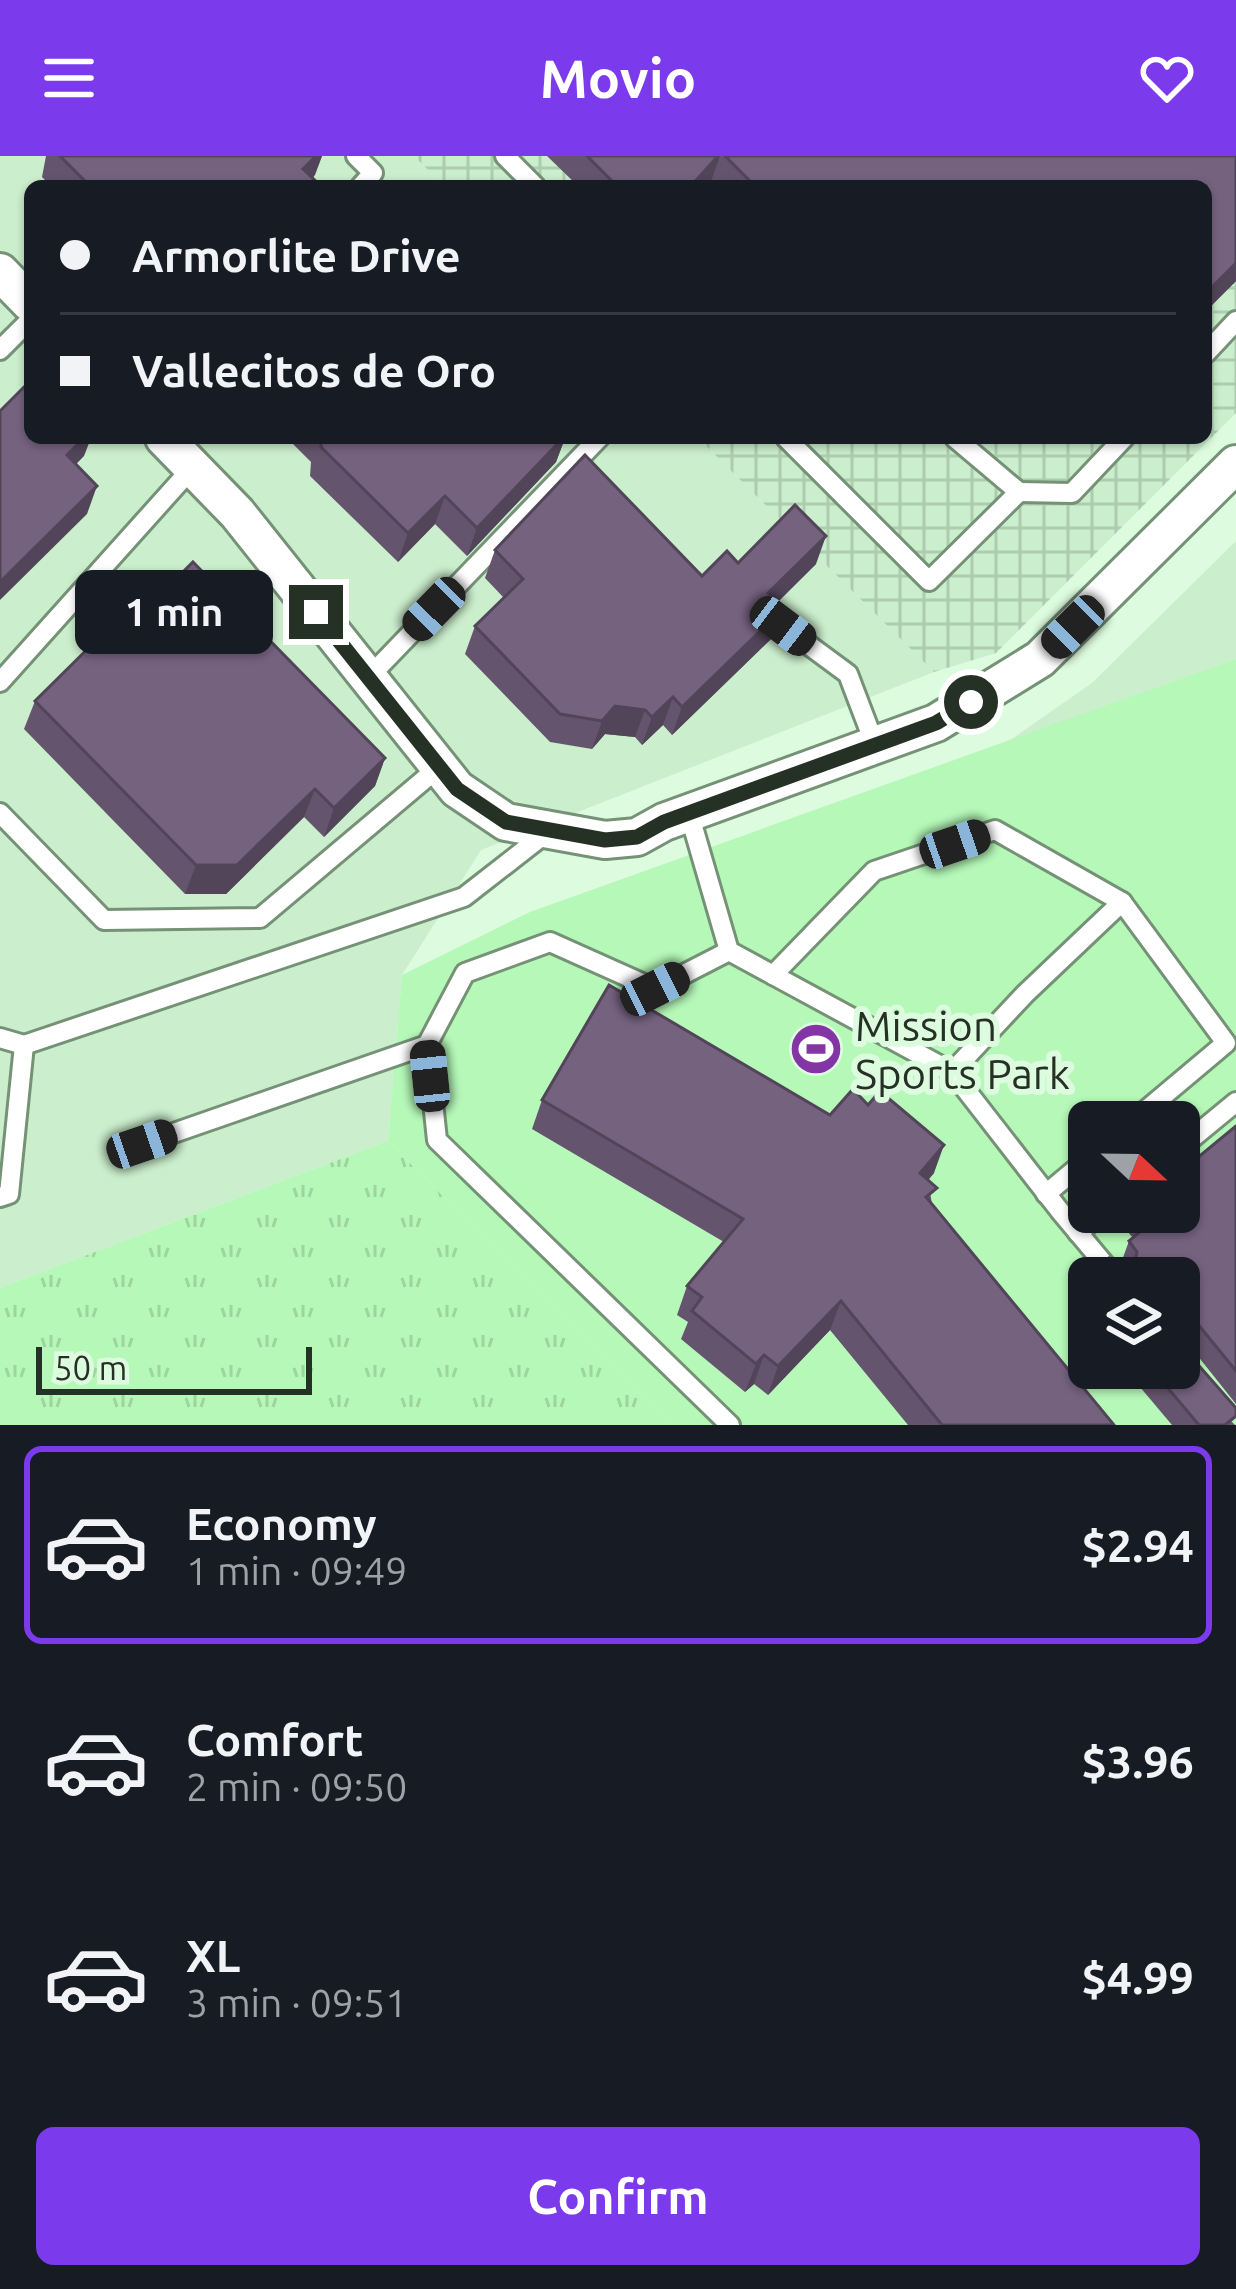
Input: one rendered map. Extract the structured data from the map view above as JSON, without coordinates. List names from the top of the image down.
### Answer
{
  "places": {
    "sports": ["Mission Sports Park"]
  },
  "scale_bar": "50 m",
  "north": "right",
  "page": {
    "header": "Movio",
    "banner": ["Armorlite Drive", "Vallecitos de Oro"],
    "bubble": "1 min",
    "scale": "50 m",
    "list": [
      {
        "name": "Economy",
        "note": "1 min · 09:49",
        "value": "$2.94"
      },
      {
        "name": "Comfort",
        "note": "2 min · 09:50",
        "value": "$3.96"
      },
      {
        "name": "XL",
        "note": "3 min · 09:51",
        "value": "$4.99"
      }
    ],
    "buttons": "Confirm"
  }
}
